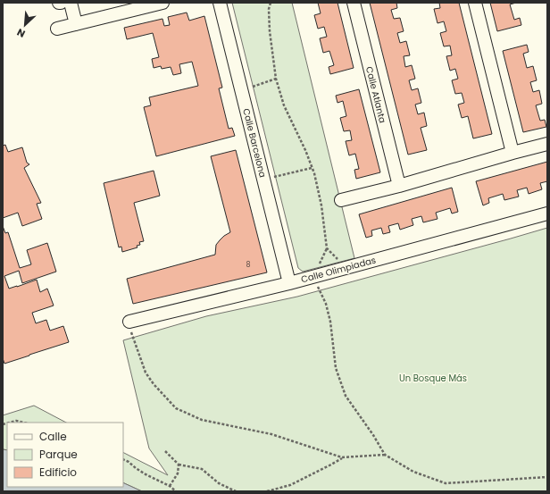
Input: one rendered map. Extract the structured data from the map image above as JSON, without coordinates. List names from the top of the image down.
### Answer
{
  "streets": {
    "street": ["Calle Atlanta", "Calle Barcelona", "Calle Olimpiadas"]
  },
  "crossings": [
    ["Calle Barcelona", "Calle Olimpiadas"]
  ],
  "parks": ["Un Bosque Más"],
  "house_numbers": ["8"],
  "legend": ["Calle", "Parque", "Edificio"],
  "north": "bottom left"
}
